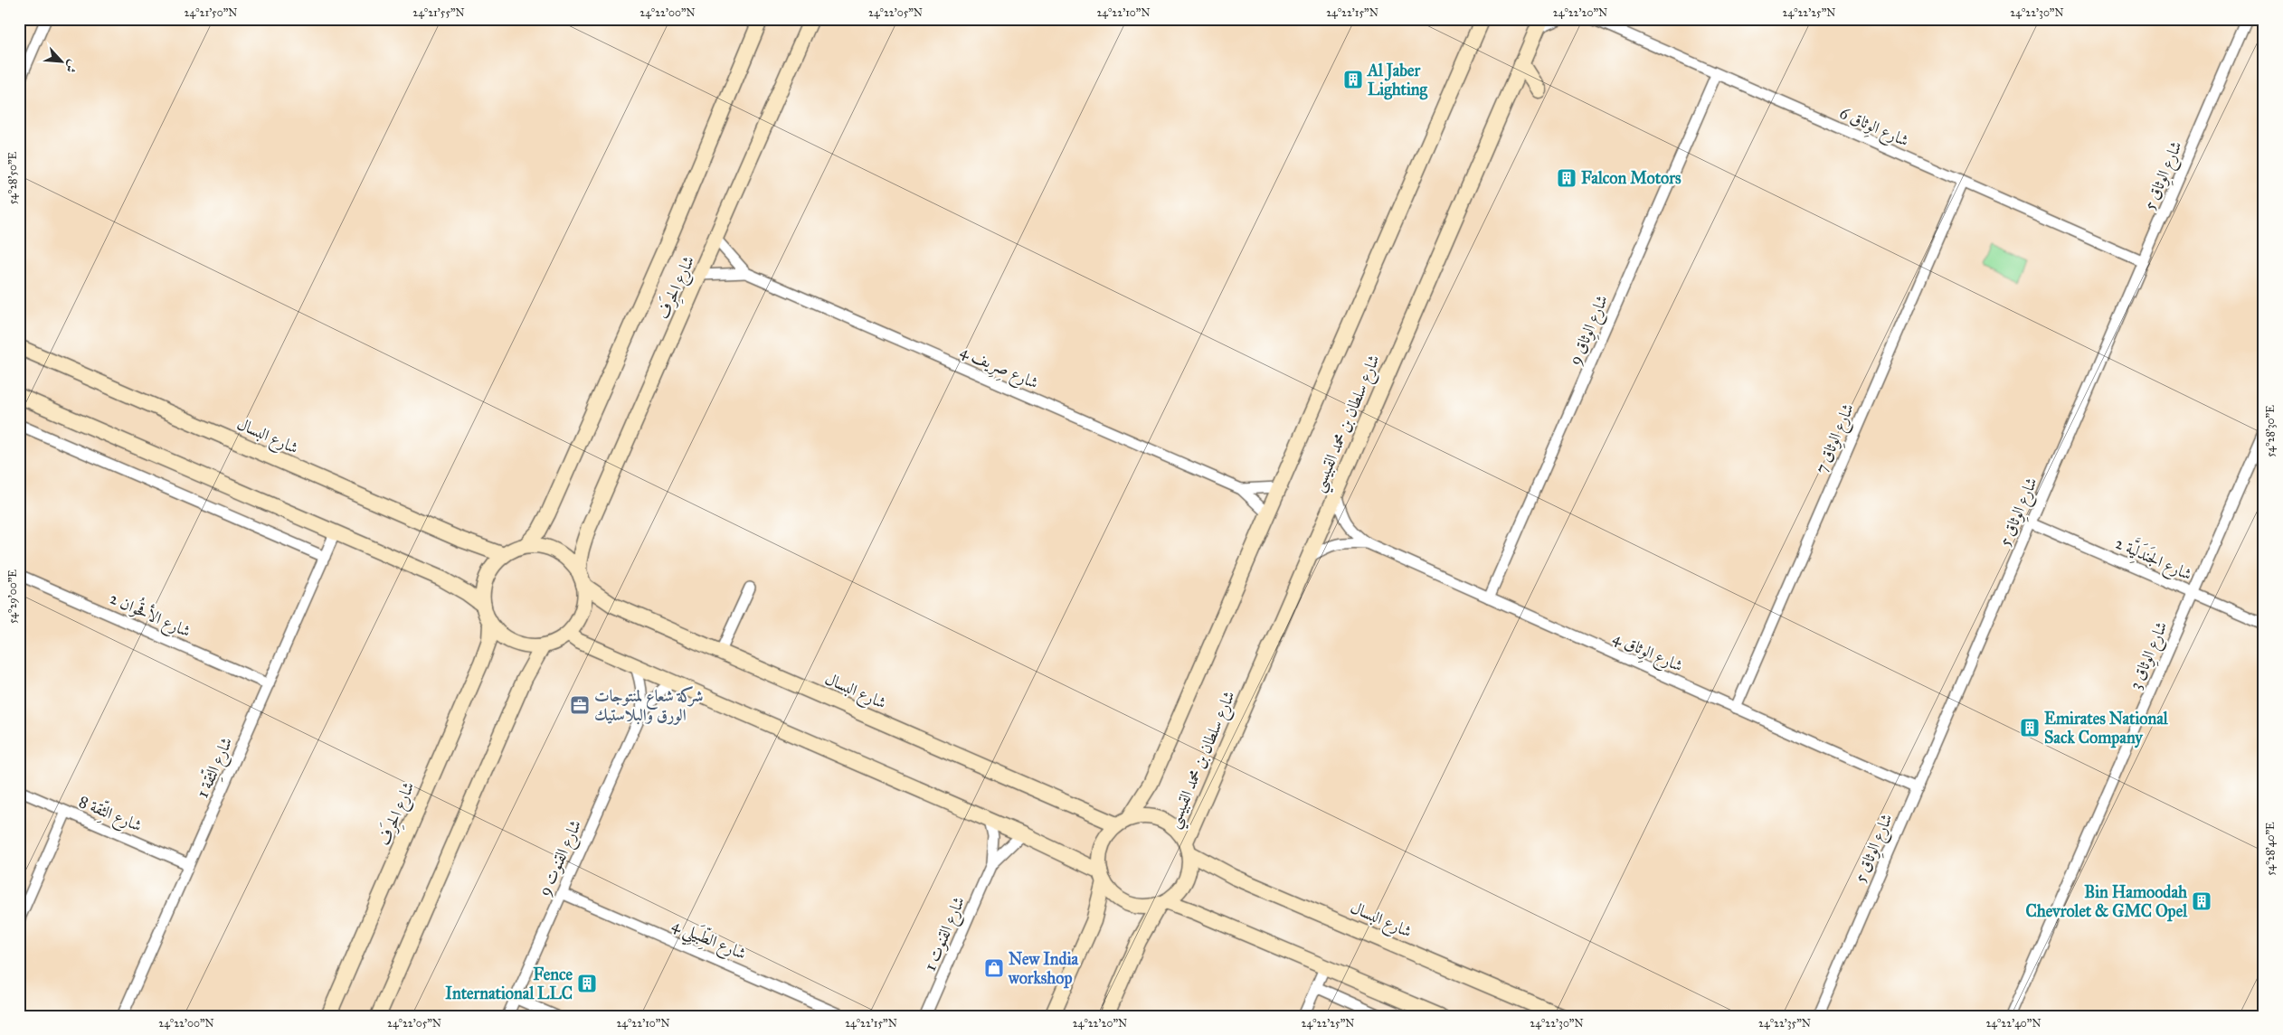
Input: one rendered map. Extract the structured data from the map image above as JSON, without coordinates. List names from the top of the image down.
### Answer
{
  "streets": {
    "street": [
      "شارع الوِثاق 6",
      "شارع الوِثاق 5",
      "شارع الحِرَف",
      "شارع الوِثاق 9",
      "شارع صِرِيف 4",
      "شارع سلطان بن محمد القبيسي",
      "شارع البسال",
      "شارع الوِثاق 7",
      "شارع الجَندَلِيَّة 2",
      "شارع الأقحُوان 2",
      "شارع الوِثاق 4",
      "شارع الوِثاق 3",
      "شارع الثِّقة 1",
      "شارع الثِّقة 8",
      "شارع القنوت 9",
      "شارع القنوت 1",
      "شارع الطِّبَيلِي 4"
    ]
  },
  "crossings": [
    ["شارع الوِثاق 6", "شارع الوِثاق 5"],
    ["شارع الوِثاق 6", "شارع الوِثاق 9"],
    ["شارع الوِثاق 6", "شارع الوِثاق 7"],
    ["شارع الوِثاق 5", "شارع الجَندَلِيَّة 2"],
    ["شارع الوِثاق 5", "شارع الوِثاق 4"],
    ["شارع الحِرَف", "شارع صِرِيف 4"],
    ["شارع الحِرَف", "شارع البسال"],
    ["شارع الوِثاق 9", "شارع الوِثاق 4"],
    ["شارع سلطان بن محمد القبيسي", "شارع البسال"],
    ["شارع سلطان بن محمد القبيسي", "شارع الوِثاق 4"],
    ["شارع الوِثاق 7", "شارع الوِثاق 4"],
    ["شارع الجَندَلِيَّة 2", "شارع الوِثاق 3"],
    ["شارع الأقحُوان 2", "شارع الثِّقة 1"],
    ["شارع الثِّقة 1", "شارع الثِّقة 8"],
    ["شارع القنوت 9", "شارع الطِّبَيلِي 4"]
  ],
  "places": {
    "building": [
      "Al Jaber Lighting",
      "Falcon Motors",
      "Emirates National Sack Company",
      "Bin Hamoodah Chevrolet & GMC Opel",
      "Fence International LLC"
    ],
    "office": ["شركة شعاع لمنتوجات الورق والبلاستيك"],
    "shop": ["New India workshop"]
  },
  "north": "bottom right",
  "coordinates": [
    "24°21'50\"N",
    "24°21'55\"N",
    "24°22'00\"N",
    "24°22'05\"N",
    "24°22'10\"N",
    "24°22'15\"N",
    "24°22'20\"N",
    "24°22'25\"N",
    "24°22'30\"N",
    "54°28'50\"E",
    "54°28'30\"E",
    "54°29'00\"E",
    "54°28'40\"E",
    "24°22'35\"N",
    "24°22'40\"N"
  ]
}
